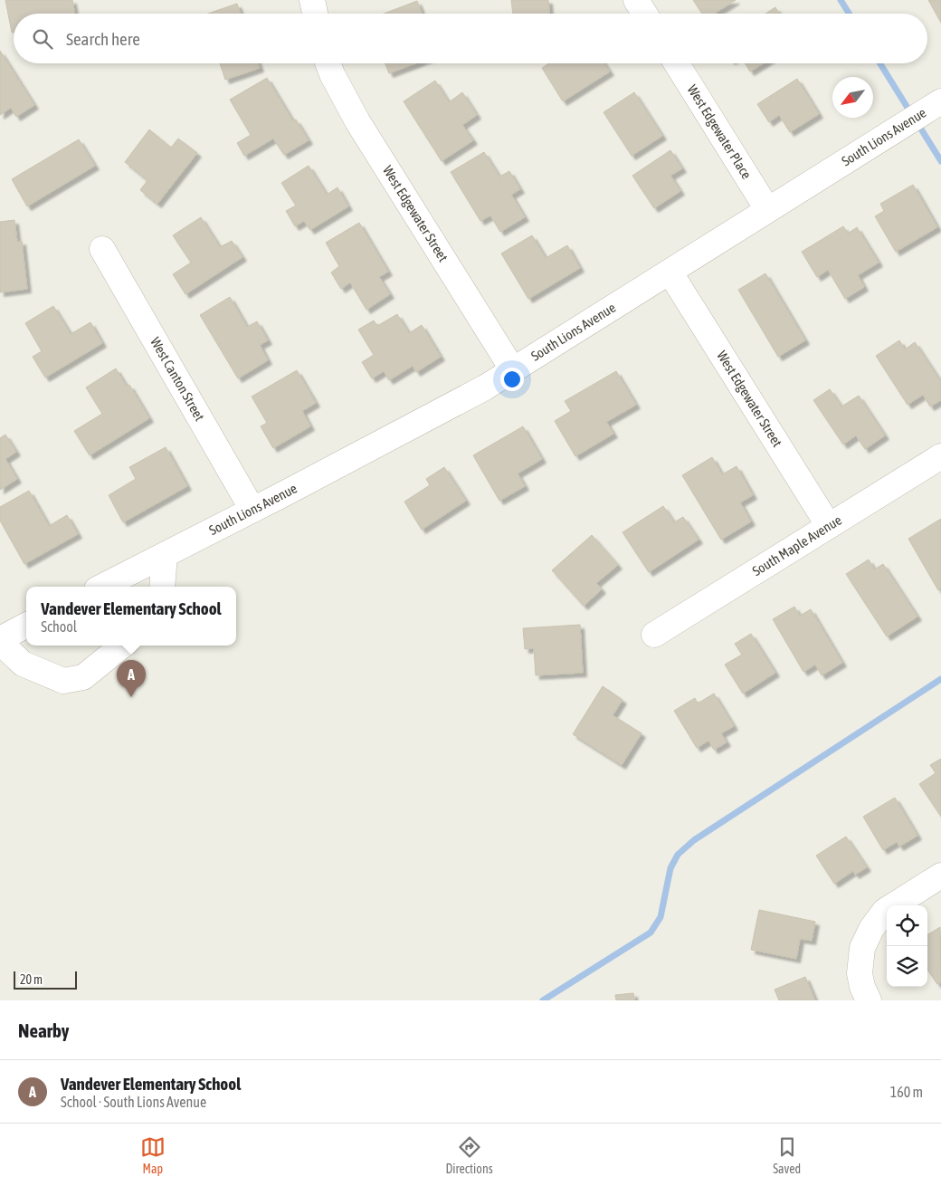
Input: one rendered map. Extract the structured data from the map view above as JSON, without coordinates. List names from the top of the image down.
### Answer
{
  "streets": {
    "street": [
      "West Edgewater Place",
      "South Lions Avenue",
      "West Edgewater Street",
      "West Canton Street",
      "South Maple Avenue"
    ]
  },
  "crossings": [
    ["West Edgewater Place", "South Lions Avenue"],
    ["South Lions Avenue", "West Edgewater Street"],
    ["South Lions Avenue", "West Canton Street"],
    ["West Edgewater Street", "South Maple Avenue"]
  ],
  "scale_bar": "20 m",
  "north": "bottom left",
  "page": {
    "search": "Search here",
    "popup": ["Vandever Elementary School", "School"],
    "pins": "A",
    "scale": "20 m",
    "heading": "Nearby",
    "list": [
      {
        "mark": "A",
        "name": "Vandever Elementary School",
        "note": "School · South Lions Avenue",
        "value": "160 m"
      }
    ],
    "nav": ["Map", "Directions", "Saved"]
  }
}
